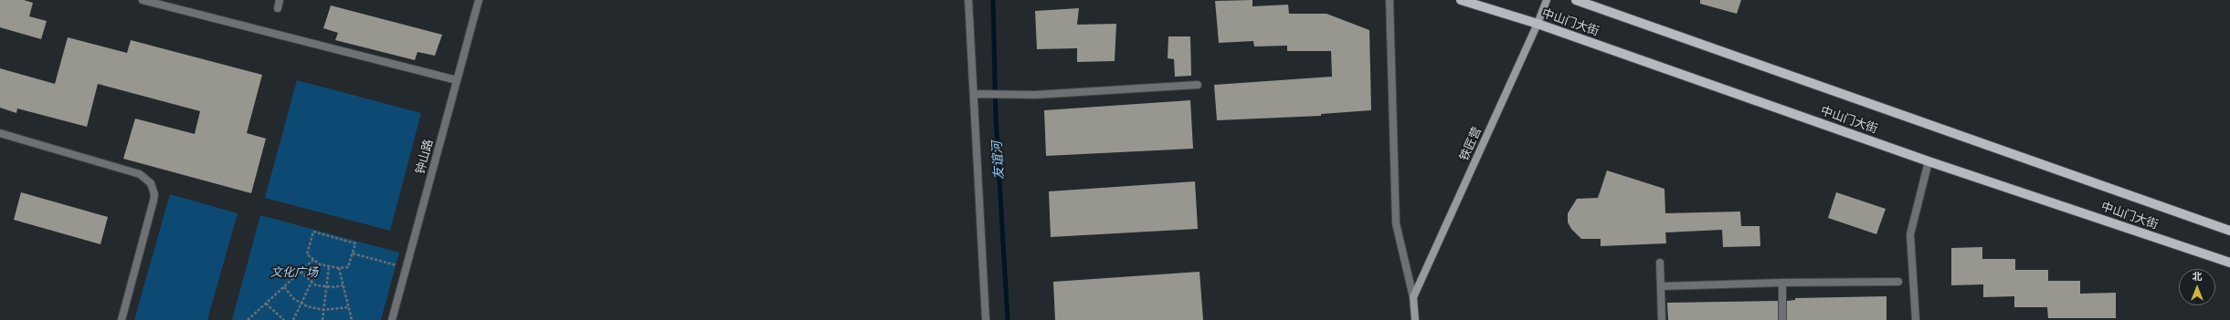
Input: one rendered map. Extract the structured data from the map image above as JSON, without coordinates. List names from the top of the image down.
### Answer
{
  "streets": {
    "main road": ["中山门大街"],
    "street": ["铁匠营", "钟山路"]
  },
  "crossings": [
    ["中山门大街", "铁匠营"]
  ],
  "water": ["友谊河"],
  "parks": ["文化广场"],
  "north": "top"
}
